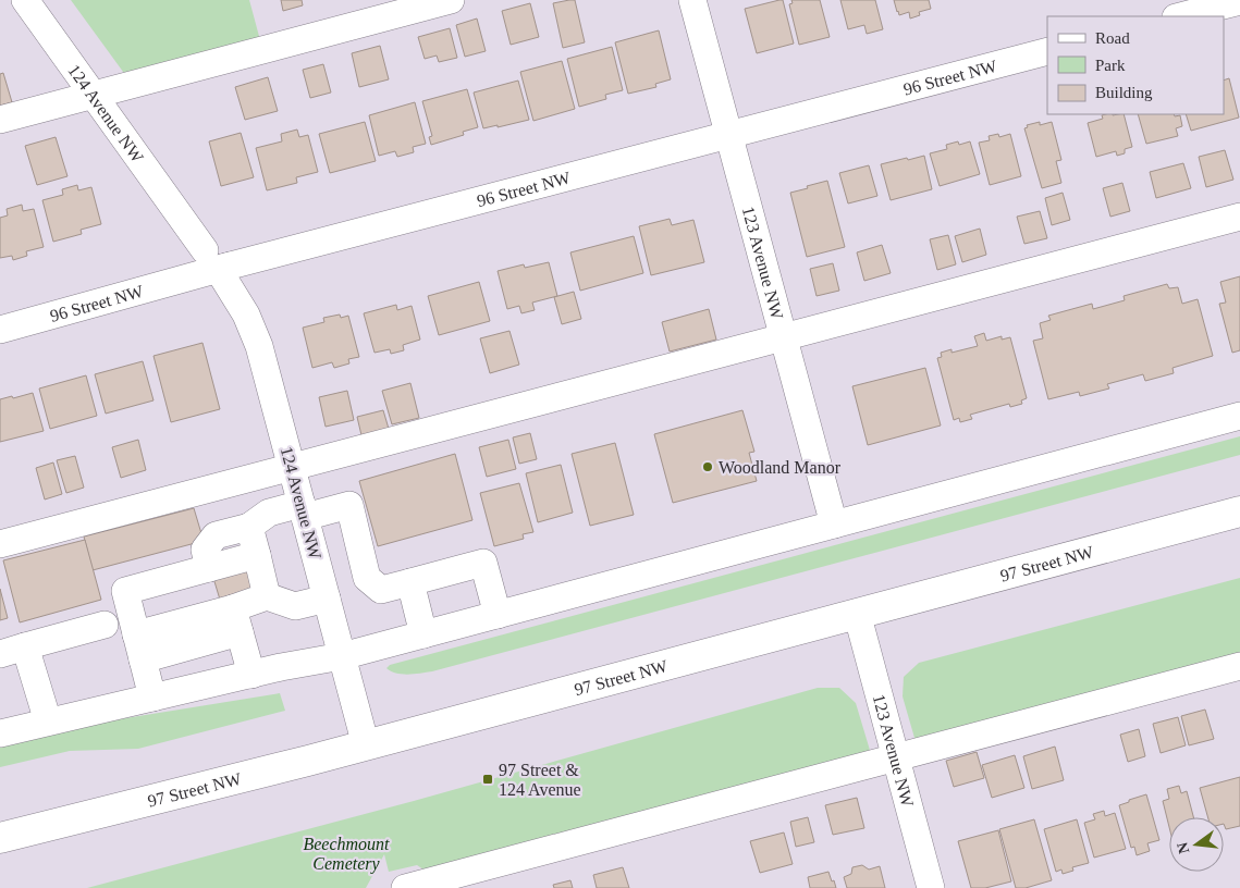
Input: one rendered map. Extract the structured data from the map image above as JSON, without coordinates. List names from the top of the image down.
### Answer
{
  "streets": {
    "main road": ["97 Street NW"],
    "street": ["96 Street NW", "124 Avenue NW", "123 Avenue NW"]
  },
  "crossings": [
    ["96 Street NW", "124 Avenue NW"],
    ["96 Street NW", "123 Avenue NW"],
    ["124 Avenue NW", "97 Street NW"],
    ["123 Avenue NW", "97 Street NW"]
  ],
  "parks": ["Beechmount Cemetery"],
  "places": {
    "other": ["Woodland Manor"],
    "transit": ["97 Street & 124 Avenue"]
  },
  "legend": ["Road", "Park", "Building"],
  "north": "left"
}
